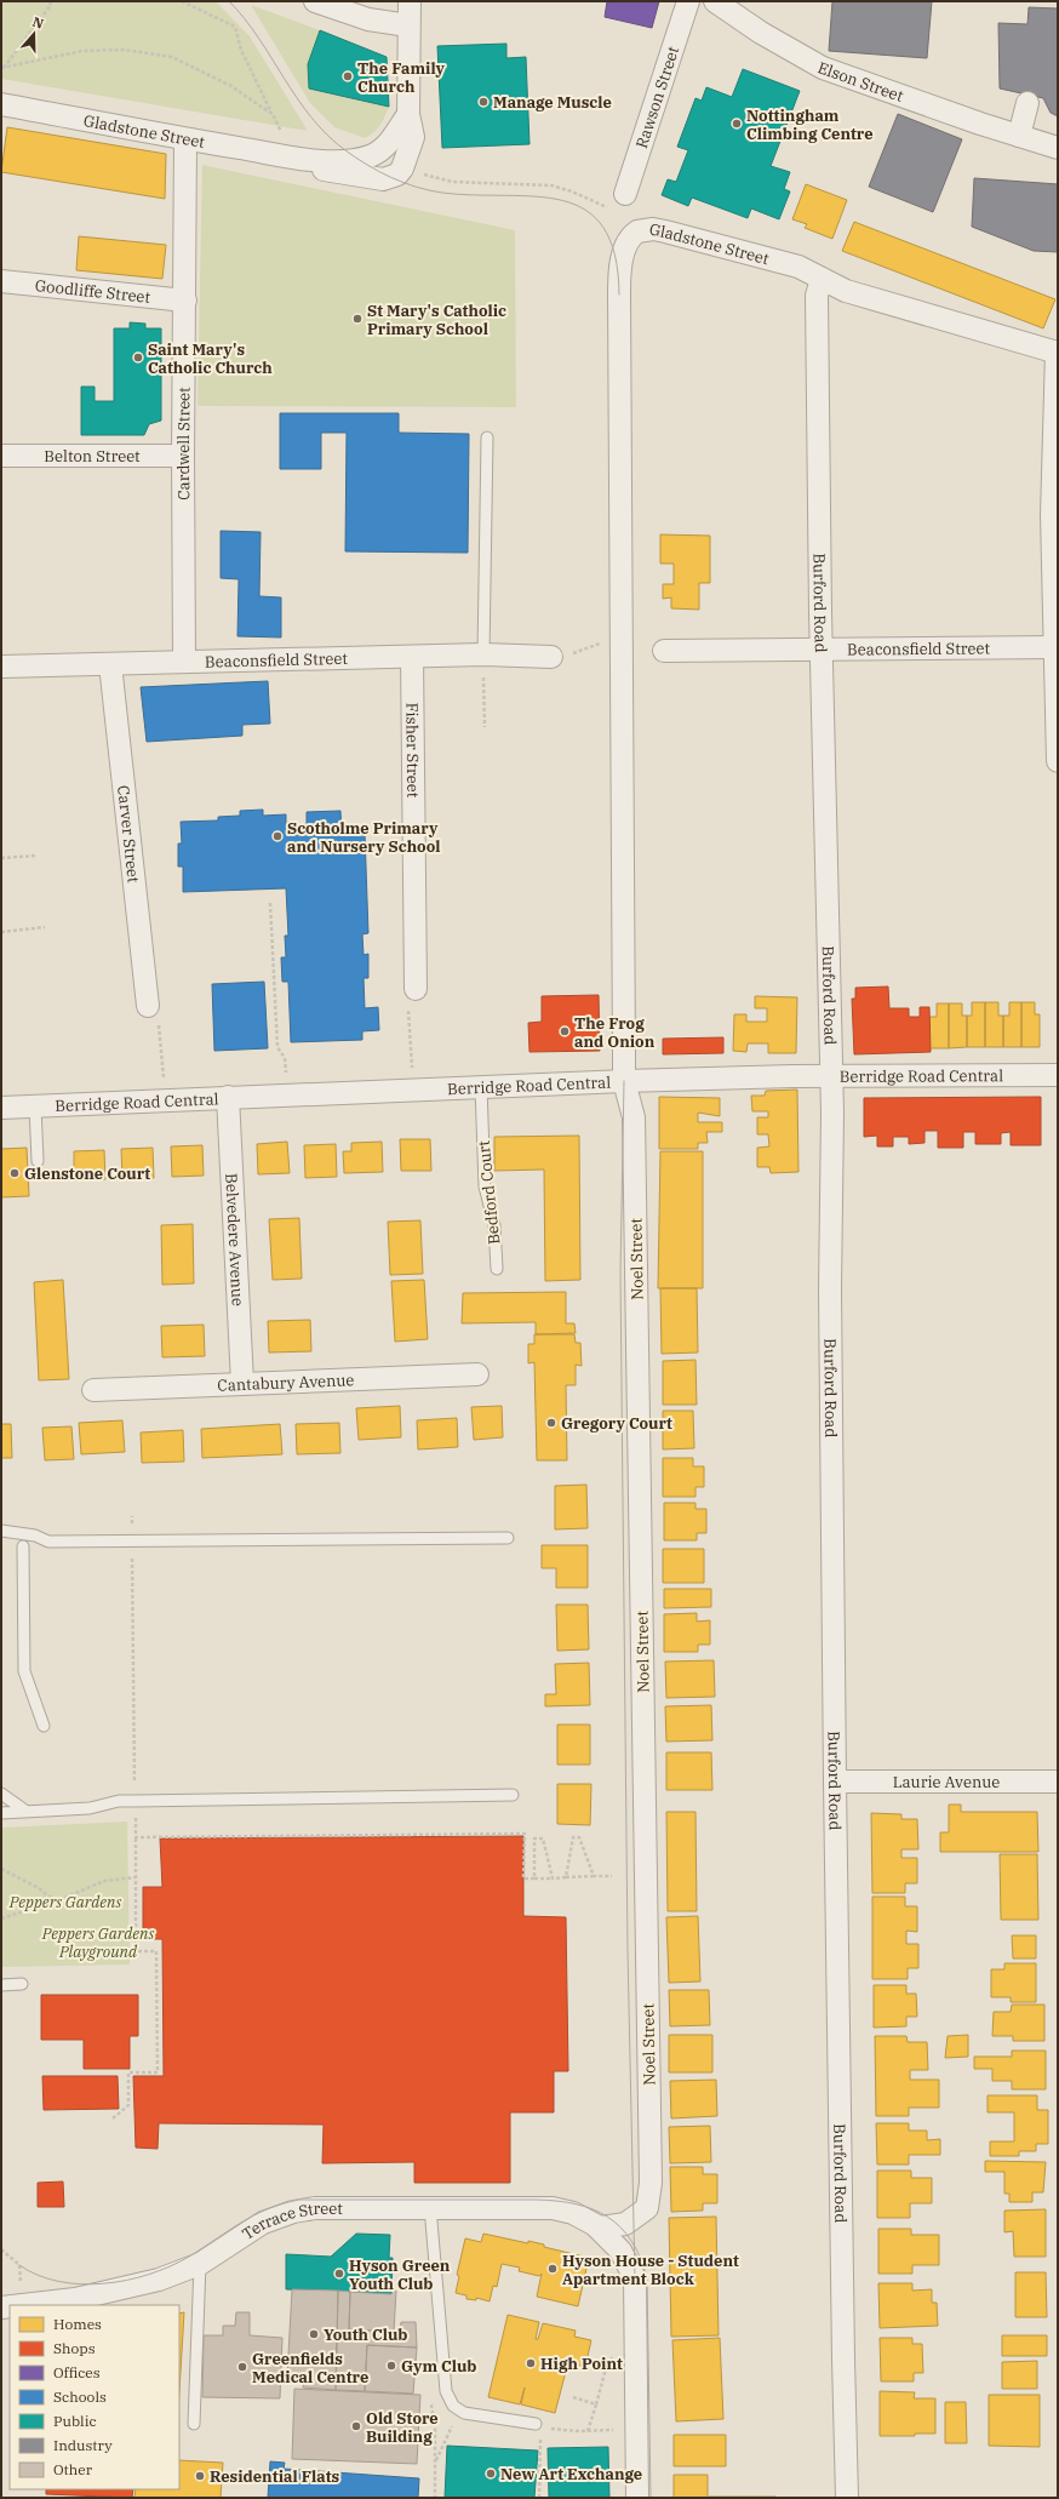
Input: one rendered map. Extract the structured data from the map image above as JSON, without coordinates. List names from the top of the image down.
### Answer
{
  "streets": {
    "street": [
      "Elson Street",
      "Rawson Street",
      "Gladstone Street",
      "Goodliffe Street",
      "Cardwell Street",
      "Belton Street",
      "Burford Road",
      "Beaconsfield Street",
      "Fisher Street",
      "Carver Street",
      "Berridge Road Central",
      "Belvedere Avenue",
      "Noel Street",
      "Cantabury Avenue",
      "Laurie Avenue",
      "Terrace Street"
    ],
    "lane": ["Bedford Court"]
  },
  "crossings": [
    ["Gladstone Street", "Cardwell Street"],
    ["Gladstone Street", "Burford Road"],
    ["Gladstone Street", "Noel Street"],
    ["Goodliffe Street", "Cardwell Street"],
    ["Cardwell Street", "Belton Street"],
    ["Cardwell Street", "Beaconsfield Street"],
    ["Burford Road", "Beaconsfield Street"],
    ["Burford Road", "Berridge Road Central"],
    ["Burford Road", "Laurie Avenue"],
    ["Beaconsfield Street", "Fisher Street"],
    ["Beaconsfield Street", "Carver Street"],
    ["Berridge Road Central", "Bedford Court"],
    ["Berridge Road Central", "Belvedere Avenue"],
    ["Berridge Road Central", "Noel Street"],
    ["Belvedere Avenue", "Cantabury Avenue"],
    ["Noel Street", "Terrace Street"]
  ],
  "parks": ["Peppers Gardens", "Peppers Gardens Playground"],
  "places": [
    "The Family Church",
    "Manage Muscle",
    "Nottingham Climbing Centre",
    "St Mary's Catholic Primary School",
    "Saint Mary's Catholic Church",
    "Scotholme Primary and Nursery School",
    "The Frog and Onion",
    "Glenstone Court",
    "Gregory Court",
    "Hyson House - Student Apartment Block",
    "Hyson Green Youth Club",
    "Youth Club",
    "High Point",
    "Gym Club",
    "Greenfields Medical Centre",
    "Old Store Building",
    "New Art Exchange",
    "Residential Flats"
  ],
  "legend": [
    "Homes",
    "Shops",
    "Offices",
    "Schools",
    "Public",
    "Industry",
    "Other"
  ],
  "north": "top"
}
